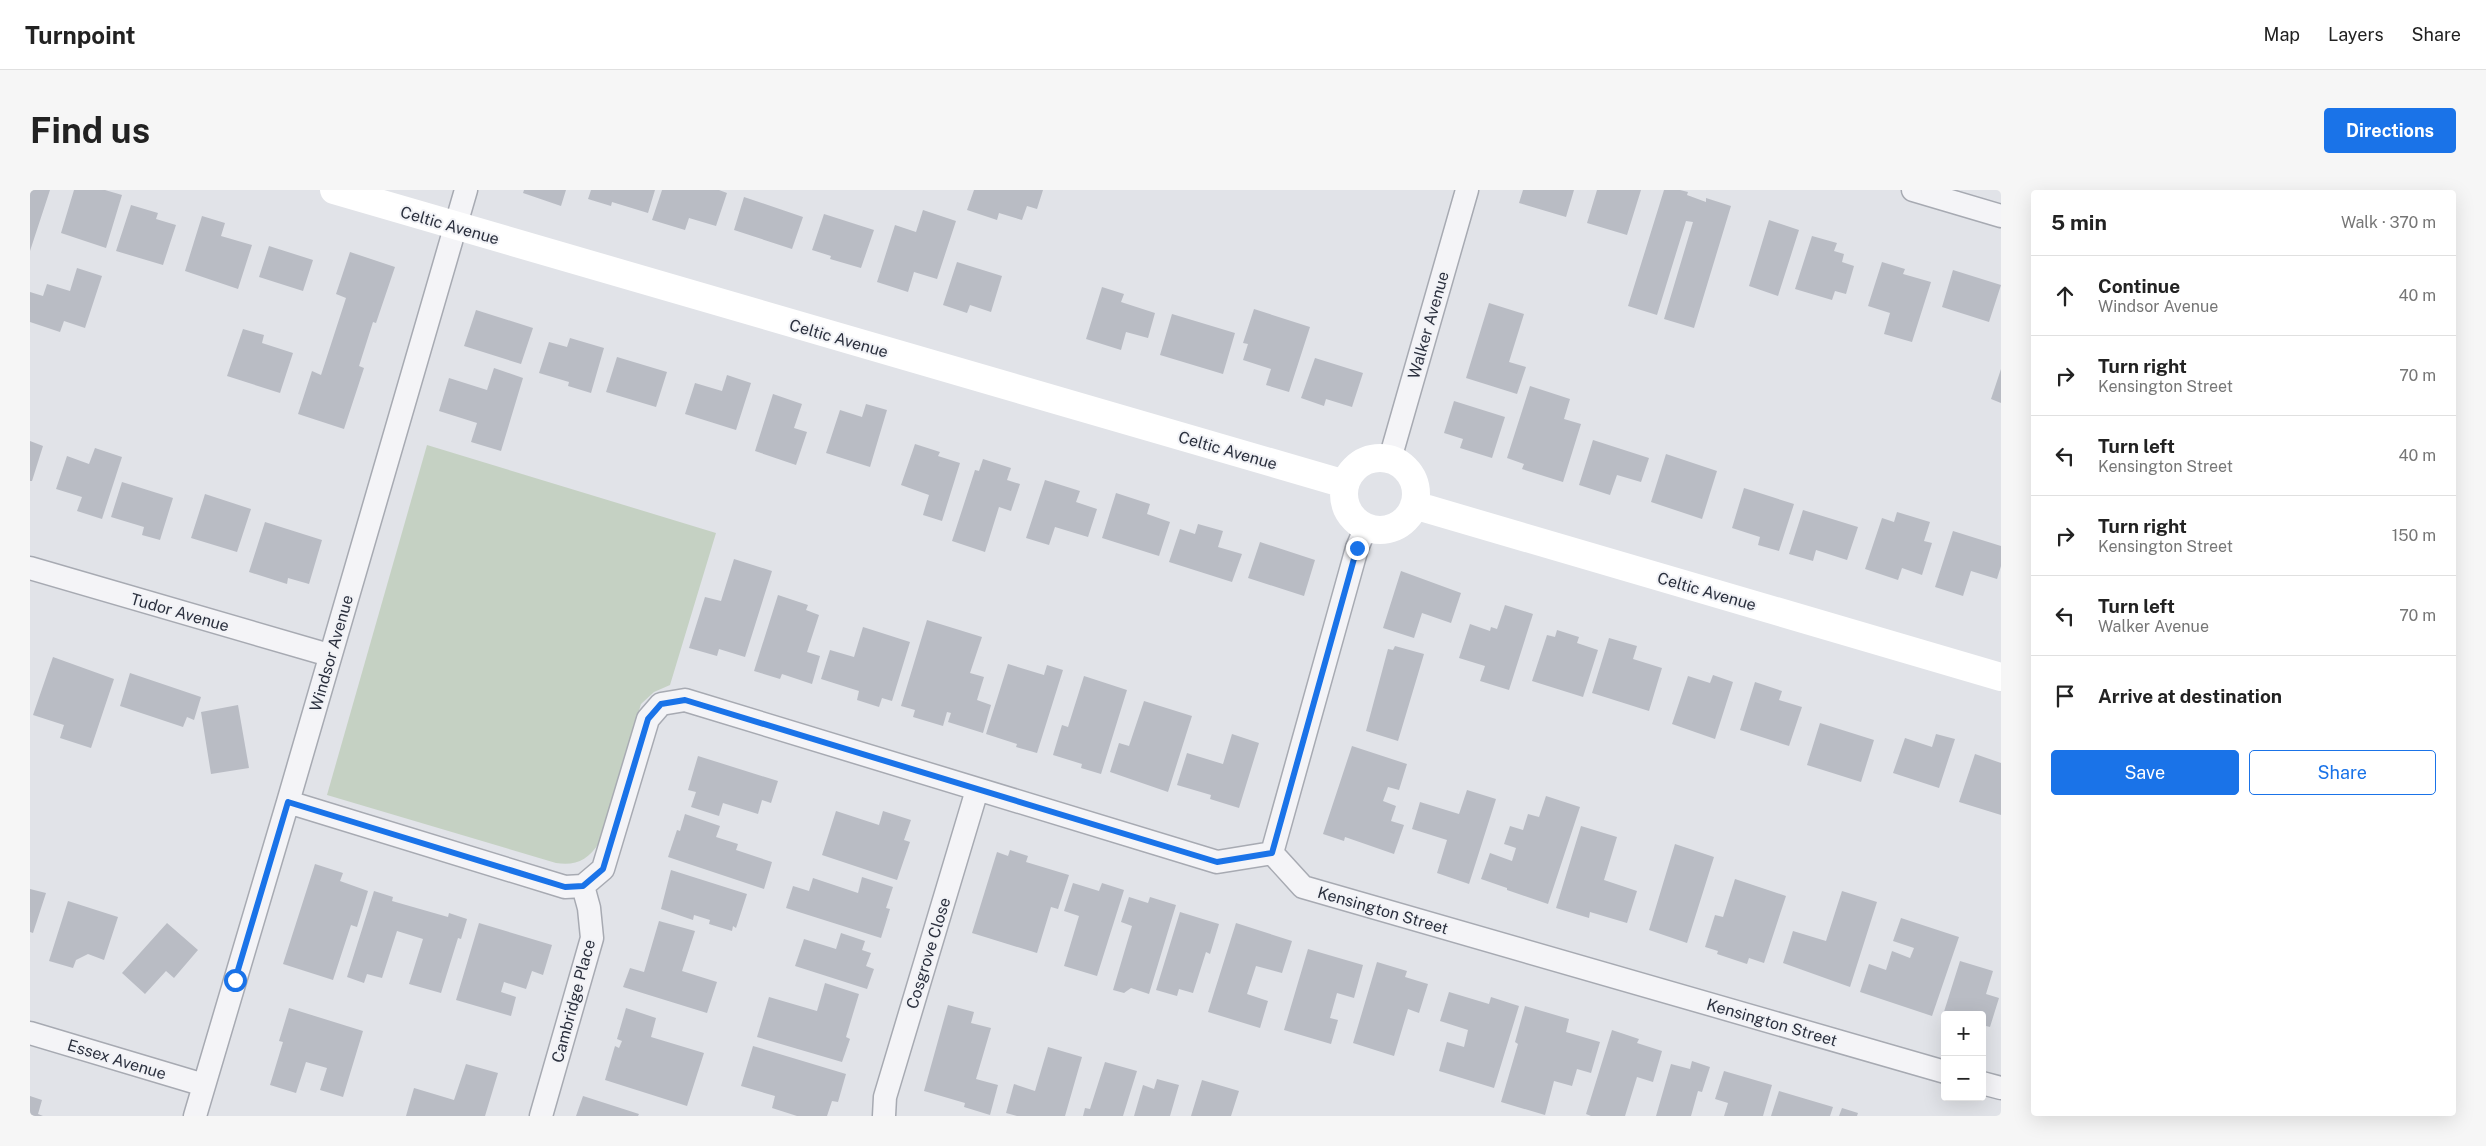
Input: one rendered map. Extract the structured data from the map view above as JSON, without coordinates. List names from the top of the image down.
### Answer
{
  "streets": {
    "street": [
      "Celtic Avenue",
      "Walker Avenue",
      "Tudor Avenue",
      "Windsor Avenue",
      "Kensington Street",
      "Cosgrove Close",
      "Cambridge Place",
      "Essex Avenue"
    ]
  },
  "crossings": [
    ["Celtic Avenue", "Walker Avenue"],
    ["Celtic Avenue", "Windsor Avenue"],
    ["Tudor Avenue", "Windsor Avenue"],
    ["Windsor Avenue", "Essex Avenue"]
  ],
  "page": {
    "header": "Turnpoint",
    "nav": ["Map", "Layers", "Share"],
    "buttons": [
      "Directions",
      ["Save", "Share"]
    ],
    "title": "Find us",
    "heading": ["5 min", "Walk · 370 m"],
    "list": [
      ["Continue", "Windsor Avenue", "40 m"],
      ["Turn right", "Kensington Street", "70 m"],
      ["Turn left", "Kensington Street", "40 m"],
      ["Turn right", "Kensington Street", "150 m"],
      ["Turn left", "Walker Avenue", "70 m"],
      "Arrive at destination"
    ],
    "map_buttons": ["+", "−"]
  }
}
